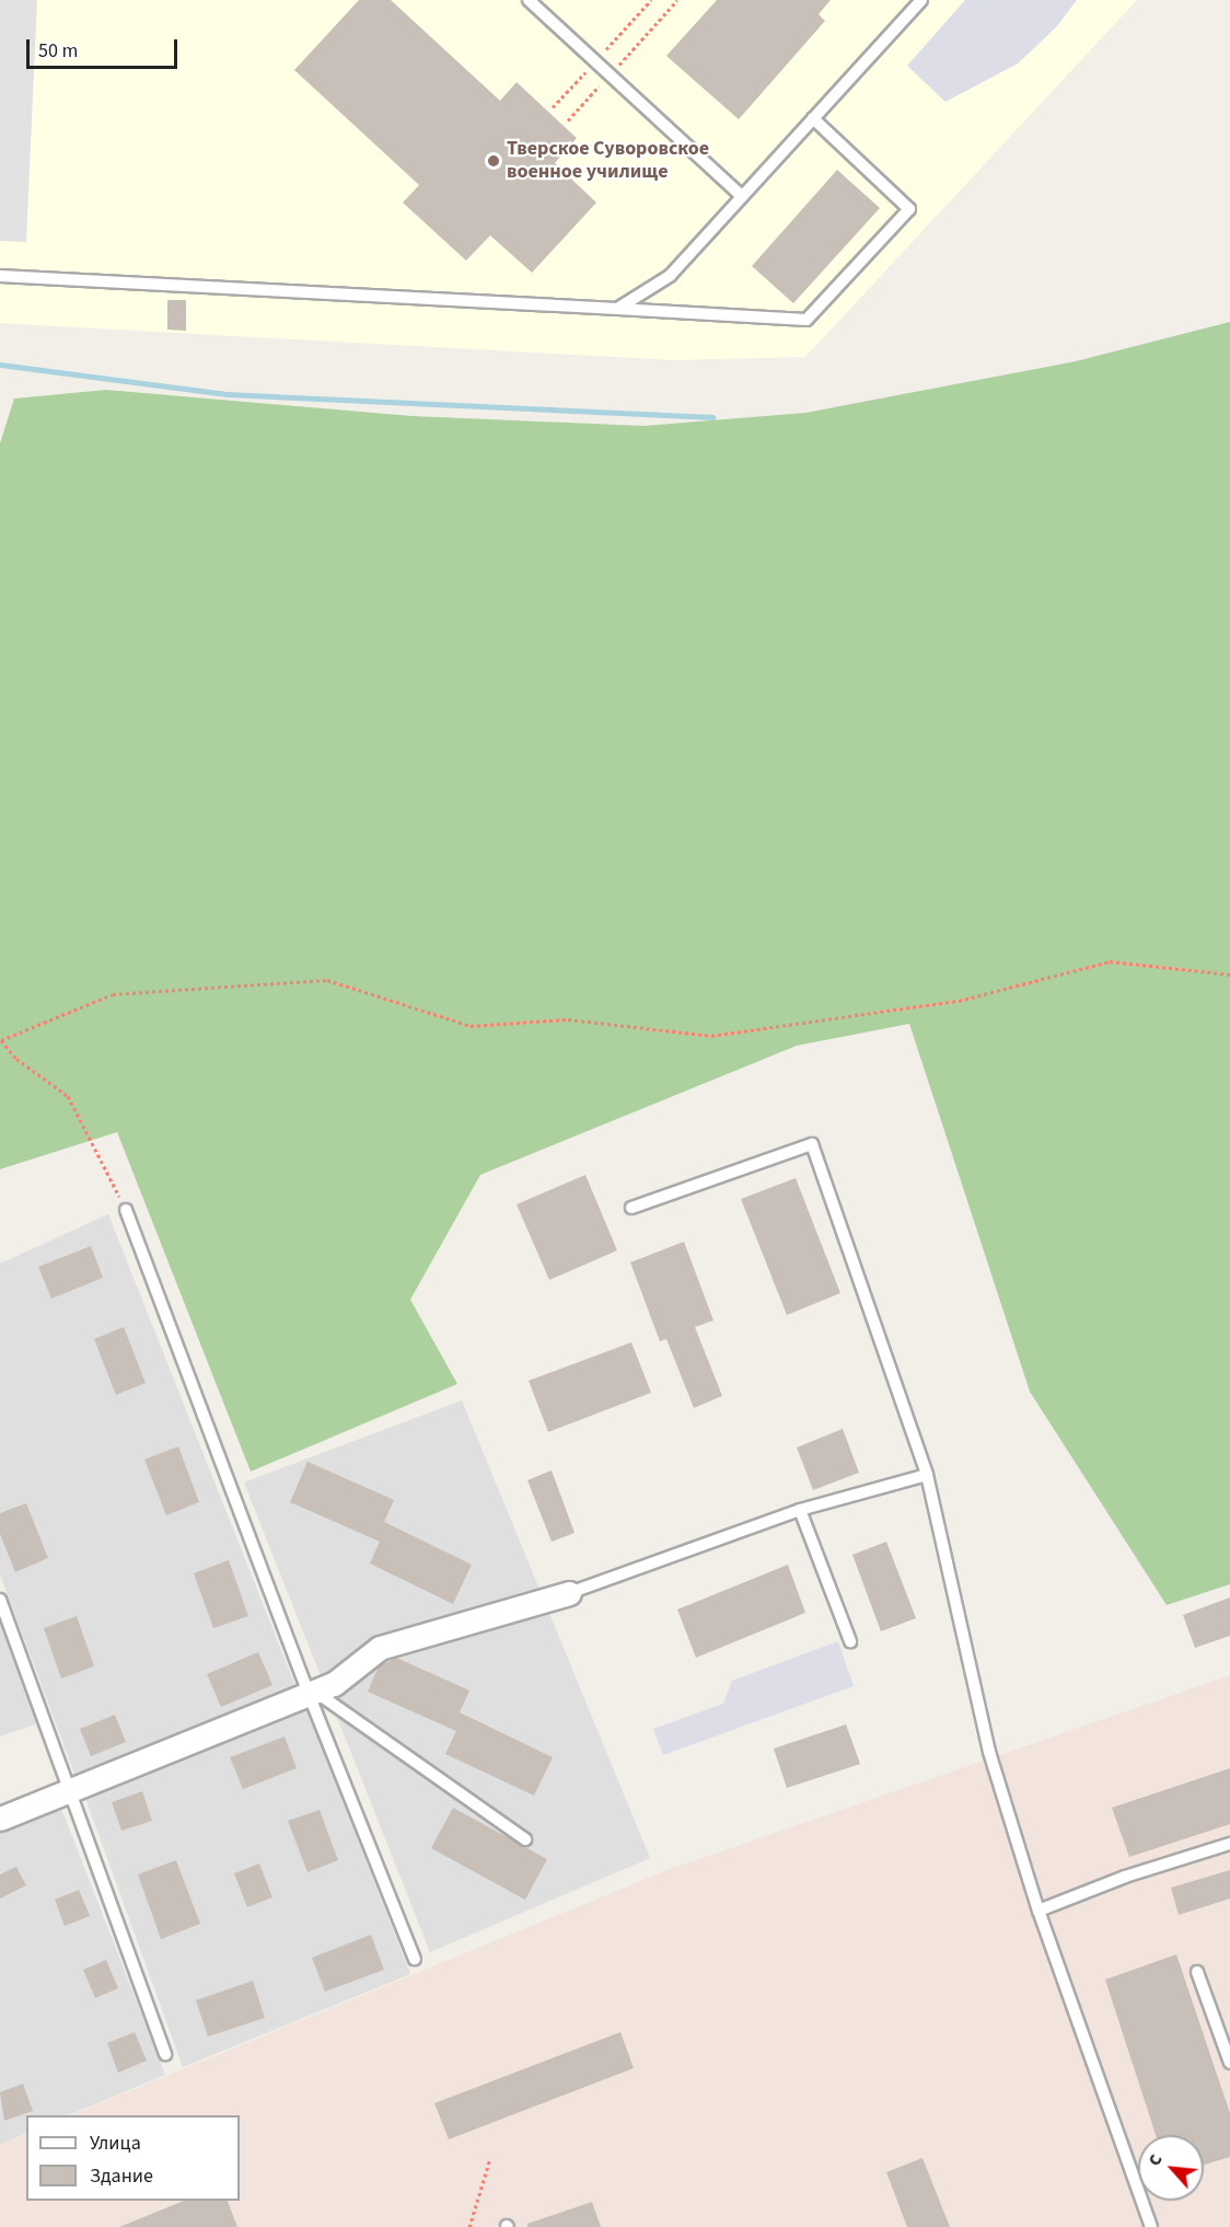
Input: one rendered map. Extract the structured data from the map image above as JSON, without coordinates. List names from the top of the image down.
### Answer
{
  "places": ["Тверское Суворовское военное училище"],
  "legend": ["Улица", "Здание"],
  "scale_bar": "50 m",
  "north": "top left"
}
